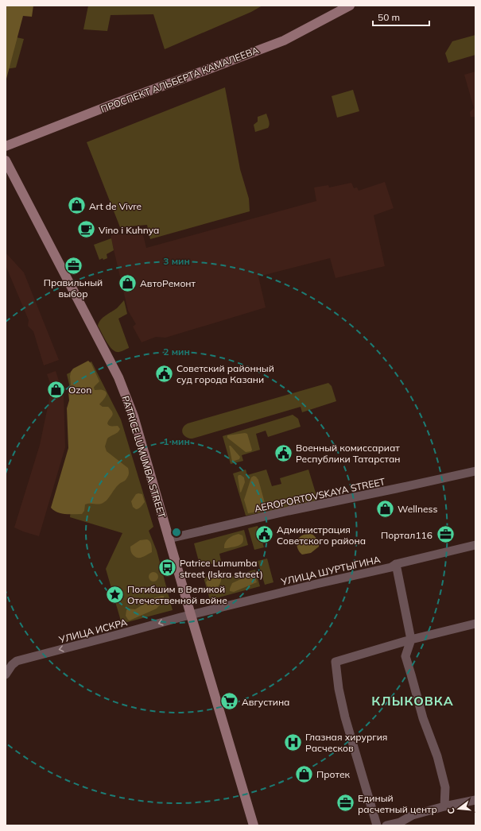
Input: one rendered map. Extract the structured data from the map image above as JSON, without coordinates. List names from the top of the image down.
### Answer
{
  "streets": {
    "main road": ["ПРОСПЕКТ АЛЬБЕРТА КАМАЛЕЕВА", "PATRICE LUMUMBA STREET"],
    "street": ["AEROPORTOVSKAYA STREET", "УЛИЦА ШУРТЫГИНА", "УЛИЦА ИСКРА"]
  },
  "crossings": [
    ["PATRICE LUMUMBA STREET", "AEROPORTOVSKAYA STREET"],
    ["PATRICE LUMUMBA STREET", "УЛИЦА ШУРТЫГИНА"],
    ["PATRICE LUMUMBA STREET", "УЛИЦА ИСКРА"],
    ["УЛИЦА ШУРТЫГИНА", "УЛИЦА ИСКРА"]
  ],
  "one_way": ["УЛИЦА ИСКРА"],
  "districts": ["КЛЫКОВКА"],
  "places": {
    "shop": [
      "Art de Vivre",
      "АвтоРемонт",
      "Ozon",
      "Wellness",
      "Протек"
    ],
    "cafe": ["Vino i Kuhnya"],
    "office": ["Правильный выбор", "Портал116", "Единый расчетный центр"],
    "public building": ["Советский районный суд города Казани", "Военный комиссариат Республики Татарстан", "Администрация Советского района"],
    "bus stop": ["Patrice Lumumba street (Iskra street)"],
    "place": ["Погибшим в Великой Отечественной войне"],
    "supermarket": ["Августина"],
    "hospital": ["Глазная хирургия Расческов"]
  },
  "scale_bar": "50 m",
  "north": "left",
  "rings": ["3 мин", "2 мин", "1 мин"]
}
